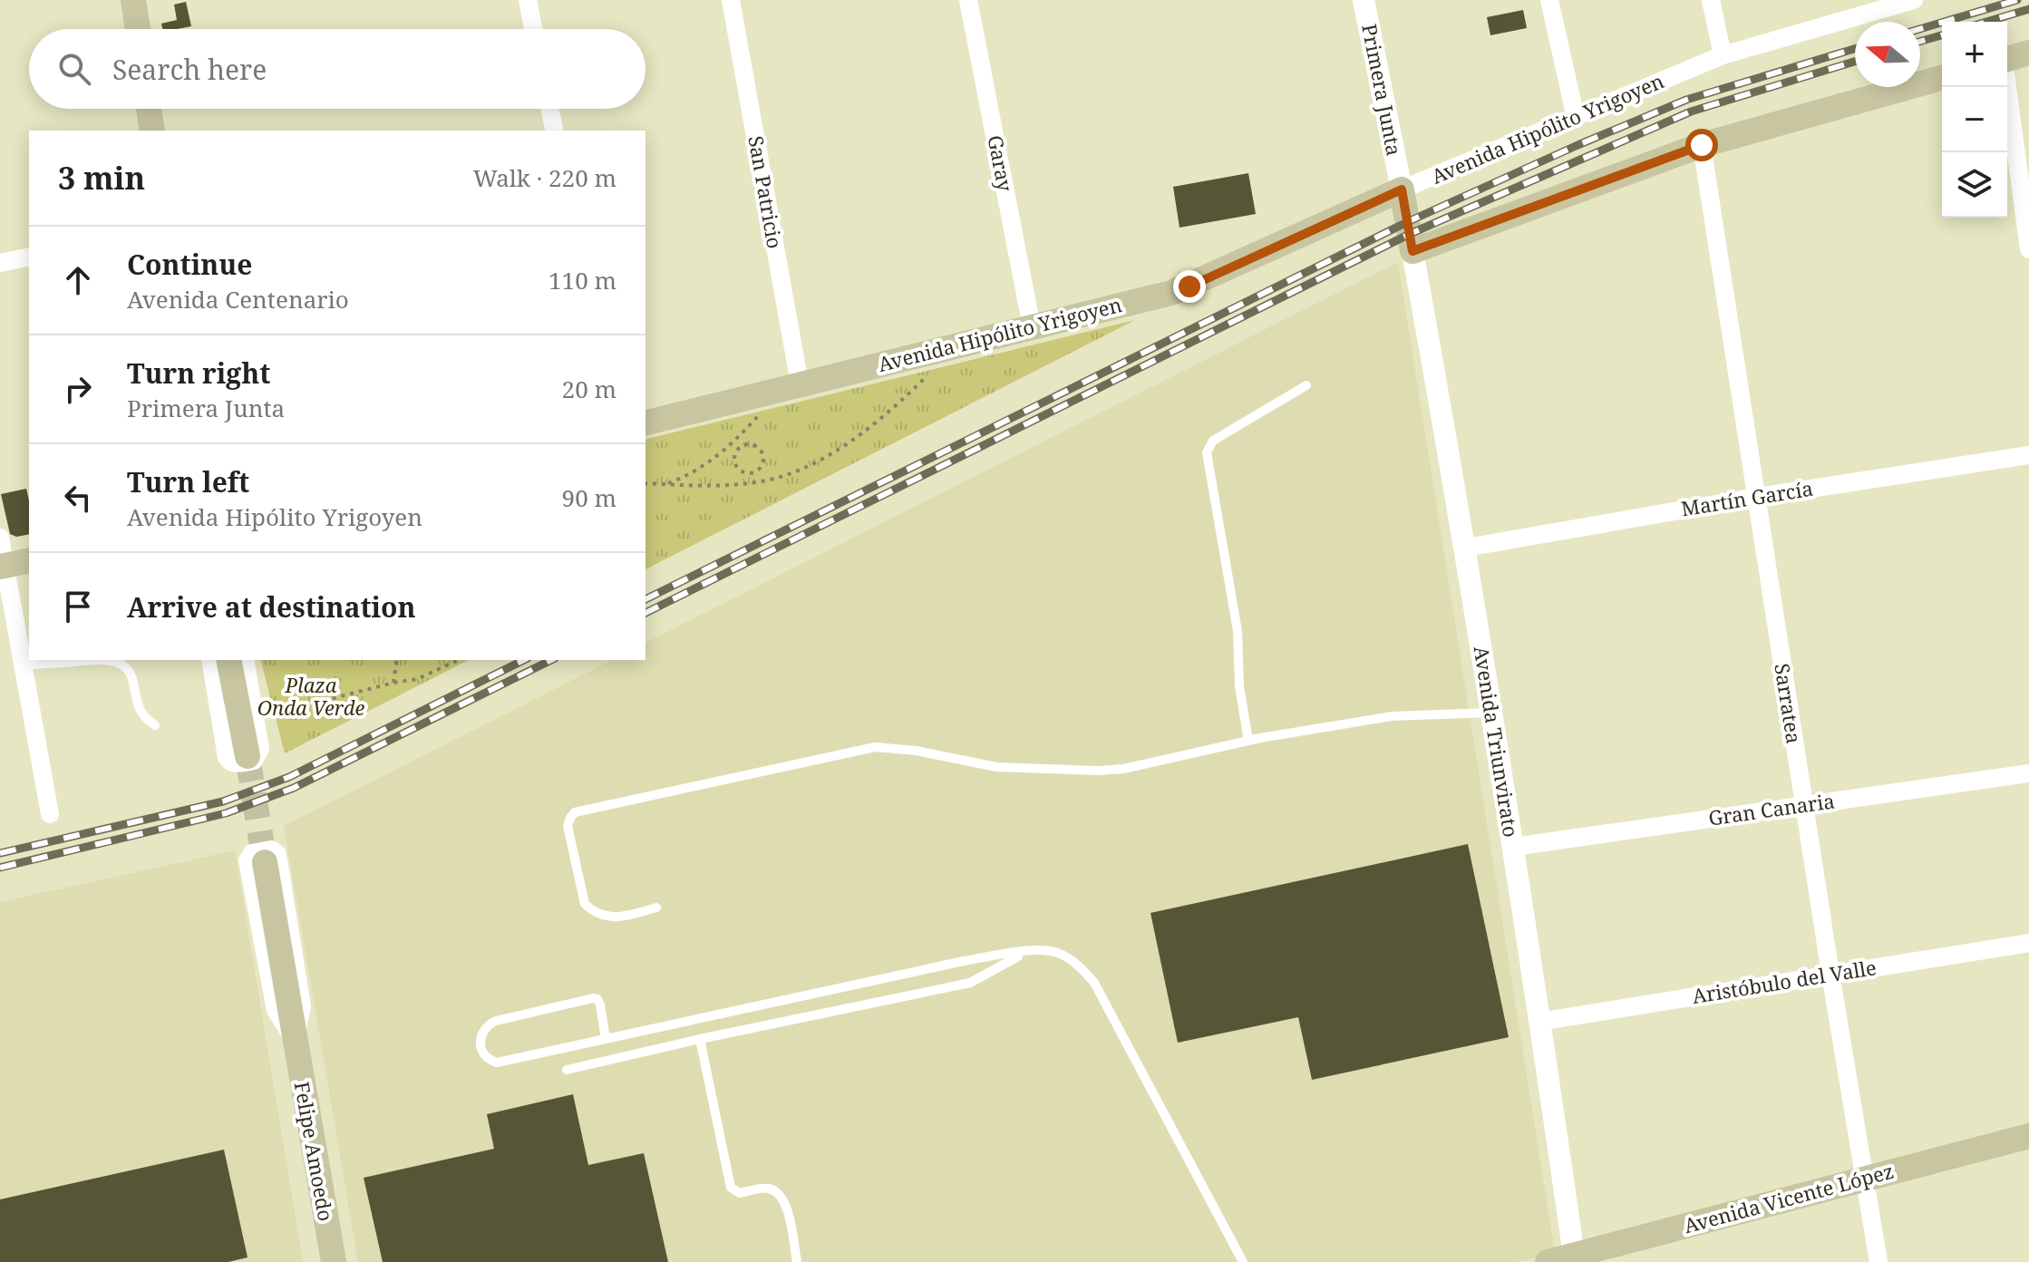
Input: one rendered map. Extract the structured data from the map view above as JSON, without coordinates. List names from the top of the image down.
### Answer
{
  "streets": {
    "main road": [
      "Primera Junta",
      "Avenida Hipólito Yrigoyen",
      "Avenida Triunvirato",
      "Felipe Amoedo",
      "Avenida Vicente López"
    ],
    "street": [
      "Garay",
      "San Patricio",
      "Martín García",
      "Sarratea",
      "Gran Canaria",
      "Aristóbulo del Valle"
    ]
  },
  "crossings": [
    ["Primera Junta", "Avenida Hipólito Yrigoyen"],
    ["Primera Junta", "Avenida Triunvirato"],
    ["Avenida Hipólito Yrigoyen", "Garay"],
    ["Avenida Hipólito Yrigoyen", "San Patricio"],
    ["Martín García", "Sarratea"],
    ["Martín García", "Avenida Triunvirato"],
    ["Sarratea", "Gran Canaria"],
    ["Sarratea", "Aristóbulo del Valle"],
    ["Sarratea", "Avenida Vicente López"],
    ["Avenida Triunvirato", "Gran Canaria"],
    ["Avenida Triunvirato", "Aristóbulo del Valle"],
    ["Avenida Triunvirato", "Avenida Vicente López"]
  ],
  "parks": ["Plaza Onda Verde"],
  "north": "left",
  "page": {
    "map_buttons": ["+", "−"],
    "search": "Search here",
    "heading": ["3 min", "Walk · 220 m"],
    "list": [
      ["Continue", "Avenida Centenario", "110 m"],
      ["Turn right", "Primera Junta", "20 m"],
      ["Turn left", "Avenida Hipólito Yrigoyen", "90 m"],
      "Arrive at destination"
    ]
  }
}
